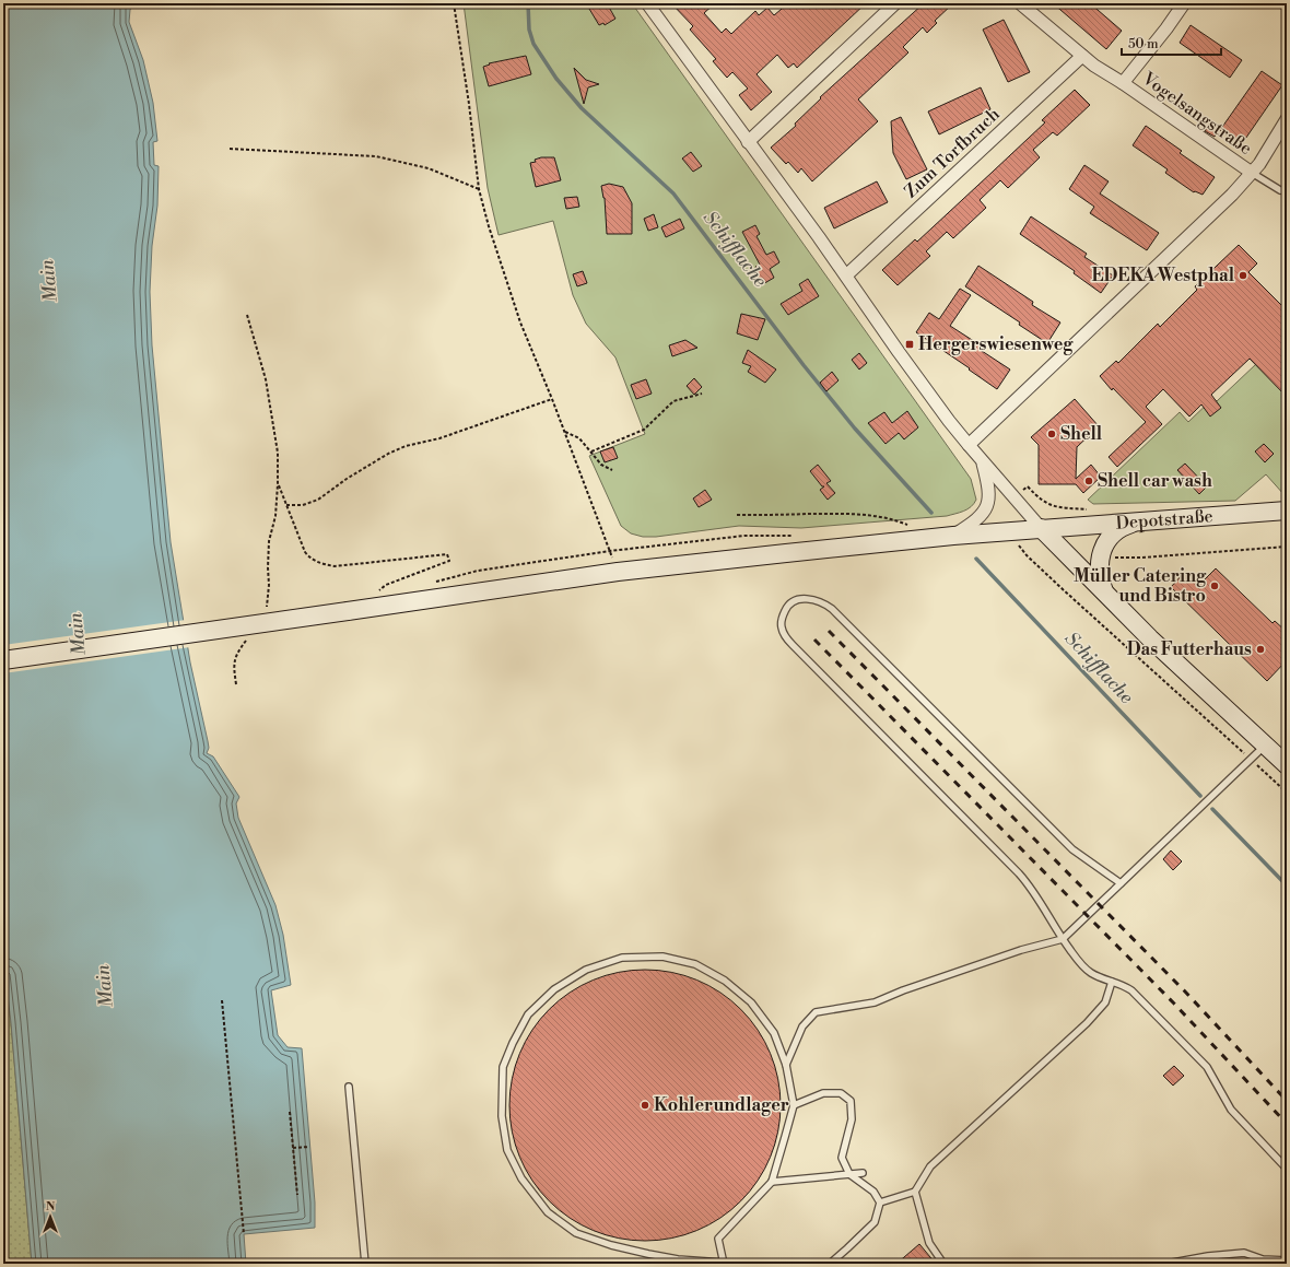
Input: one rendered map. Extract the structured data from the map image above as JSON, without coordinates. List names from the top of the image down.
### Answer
{
  "streets": {
    "main road": ["Depotstraße"],
    "street": ["Vogelsangstraße", "Zum Torfbruch"]
  },
  "crossings": [
    ["Vogelsangstraße", "Zum Torfbruch"]
  ],
  "water": ["Schifflache", "Main"],
  "places": {
    "other": [
      "EDEKA Westphal",
      "Shell",
      "Shell car wash",
      "Müller Catering und Bistro",
      "Das Futterhaus",
      "Kohlerundlager"
    ],
    "transit": ["Hergerswiesenweg"]
  },
  "scale_bar": "50 m",
  "north": "top"
}
